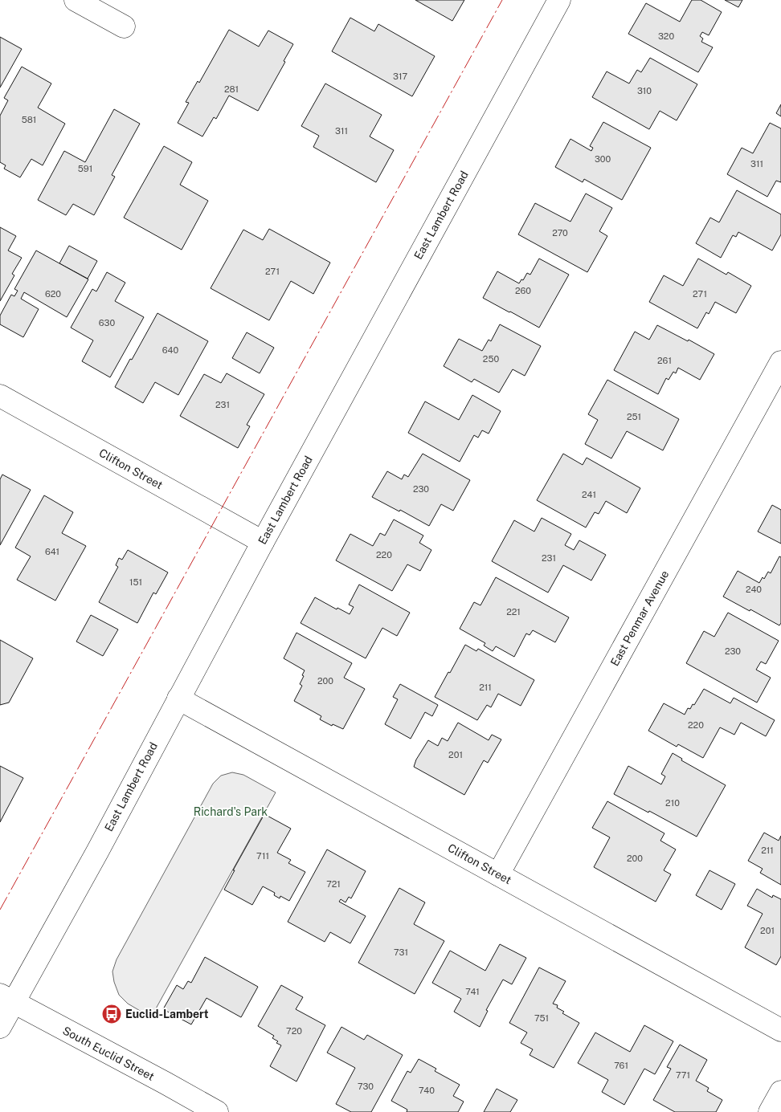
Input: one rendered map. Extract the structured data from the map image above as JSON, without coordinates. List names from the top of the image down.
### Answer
{
  "streets": {
    "street": [
      "East Lambert Road",
      "Clifton Street",
      "East Penmar Avenue",
      "South Euclid Street"
    ]
  },
  "crossings": [
    ["East Lambert Road", "Clifton Street"],
    ["East Lambert Road", "South Euclid Street"],
    ["Clifton Street", "East Penmar Avenue"]
  ],
  "parks": ["Richard's Park"],
  "places": {
    "bus stop": ["Euclid-Lambert"]
  },
  "house_numbers": [
    "320",
    "317",
    "281",
    "310",
    "581",
    "311",
    "300",
    "311",
    "591",
    "270",
    "271",
    "260",
    "620",
    "271",
    "630",
    "640",
    "250",
    "261",
    "231",
    "251",
    "230",
    "241",
    "641",
    "220",
    "231",
    "151",
    "240",
    "221",
    "230",
    "200",
    "211",
    "220",
    "201",
    "210",
    "211",
    "711",
    "200",
    "721",
    "201",
    "731",
    "741",
    "751",
    "720",
    "761",
    "771",
    "730",
    "740"
  ]
}
